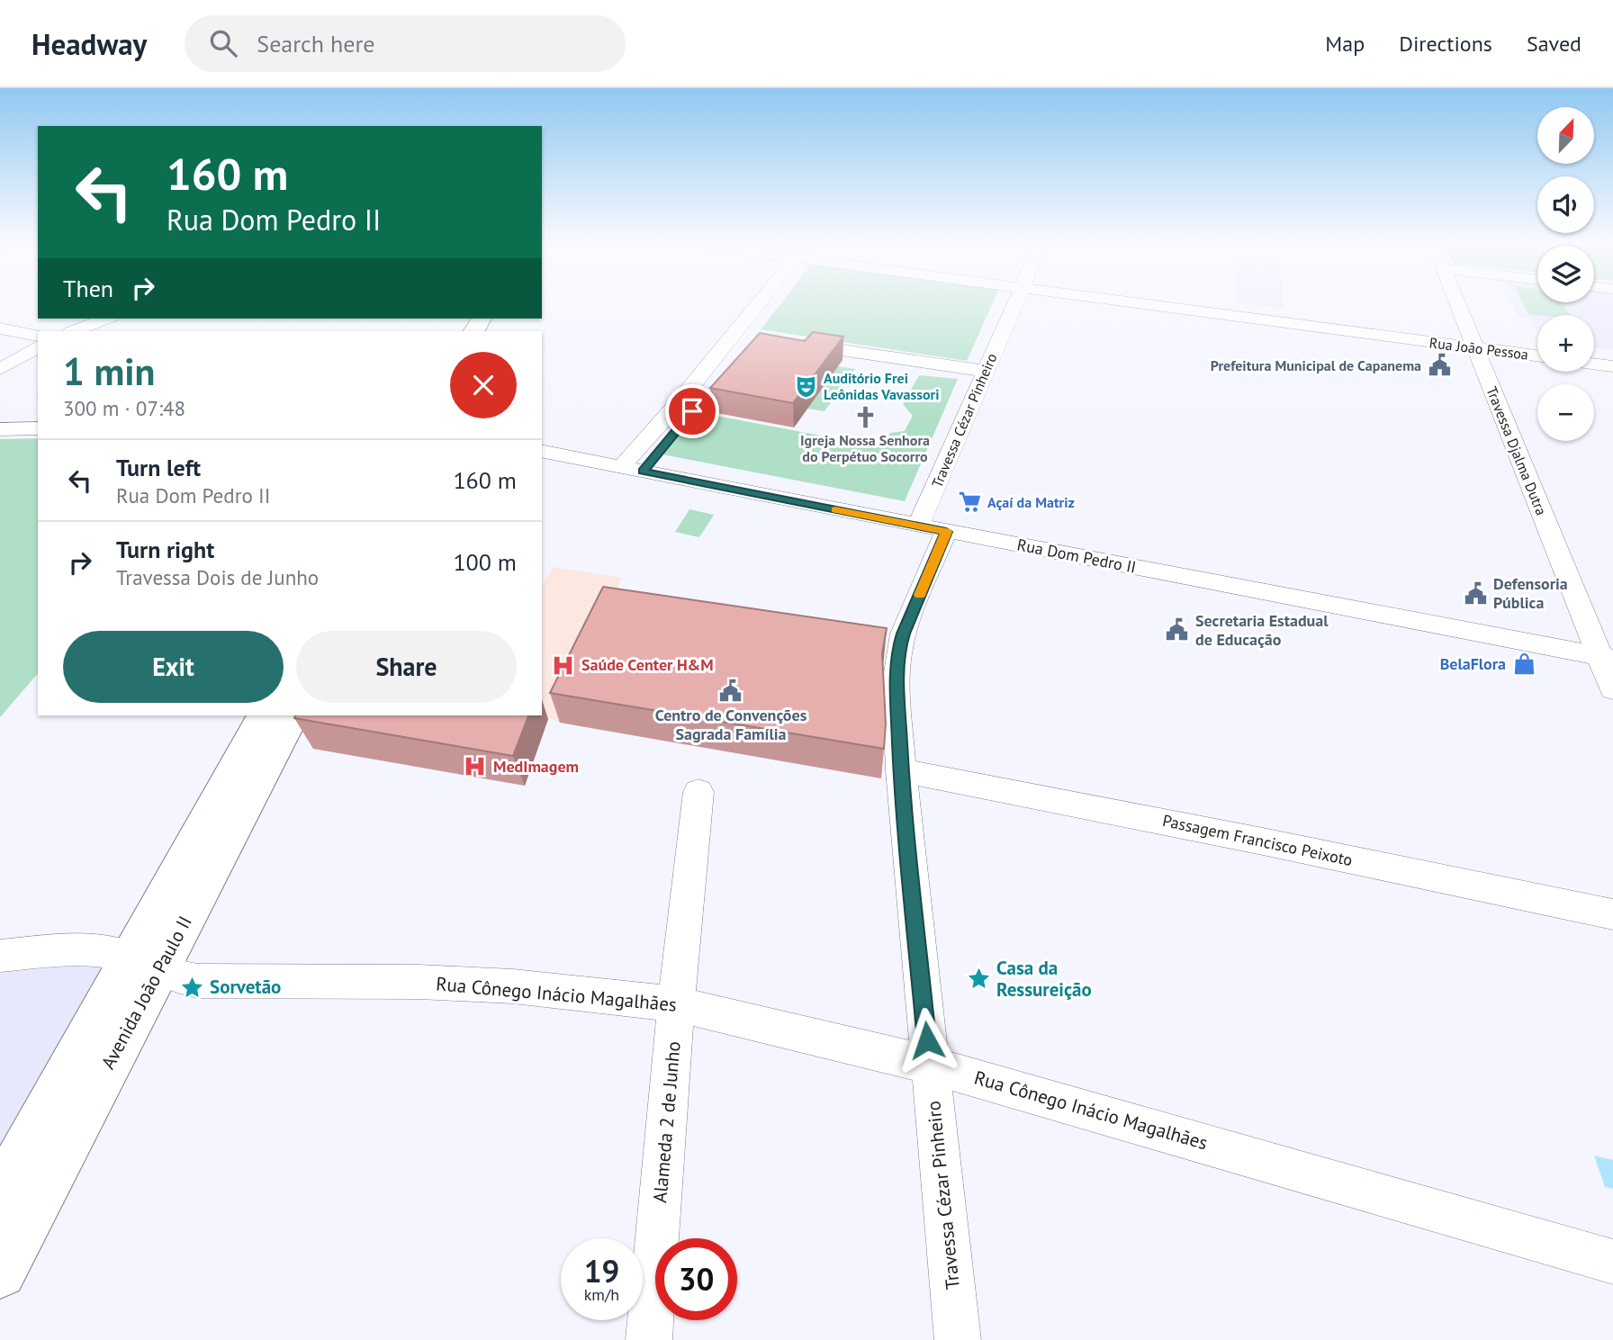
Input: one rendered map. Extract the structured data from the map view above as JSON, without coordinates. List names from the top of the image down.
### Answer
{
  "streets": {
    "main road": ["Avenida João Paulo II"],
    "street": [
      "Rua João Pessoa",
      "Travessa Cézar Pinheiro",
      "Travessa Djalma Dutra",
      "Rua Dom Pedro II",
      "Passagem Francisco Peixoto",
      "Rua Cônego Inácio Magalhães",
      "Alameda 2 de Junho"
    ]
  },
  "crossings": [
    ["Rua João Pessoa", "Travessa Djalma Dutra"],
    ["Travessa Cézar Pinheiro", "Rua Dom Pedro II"],
    ["Travessa Cézar Pinheiro", "Passagem Francisco Peixoto"],
    ["Travessa Cézar Pinheiro", "Rua Cônego Inácio Magalhães"],
    ["Travessa Djalma Dutra", "Rua Dom Pedro II"],
    ["Avenida João Paulo II", "Rua Cônego Inácio Magalhães"],
    ["Rua Cônego Inácio Magalhães", "Alameda 2 de Junho"]
  ],
  "places": {
    "public building": [
      "Prefeitura Municipal de Capanema",
      "Defensoria Pública",
      "Secretaria Estadual de Educação",
      "Centro de Convenções Sagrada Família"
    ],
    "theatre": ["Auditório Frei Leônidas Vavassori"],
    "church": ["Igreja Nossa Senhora do Perpétuo Socorro"],
    "supermarket": ["Açaí da Matriz"],
    "shop": ["BelaFlora"],
    "hospital": ["Saúde Center H&M", "MedImagem"],
    "place": ["Casa da Ressureição", "Sorvetão"]
  },
  "north": "top right",
  "page": {
    "header": "Headway",
    "search": "Search here",
    "nav": ["Map", "Directions", "Saved"],
    "map_buttons": ["+", "−"],
    "turn": ["160 m", "Rua Dom Pedro II"],
    "then": "Then",
    "heading": ["1 min", "300 m · 07:48"],
    "list": [
      {
        "name": "Turn left",
        "note": "Rua Dom Pedro II",
        "value": "160 m"
      },
      {
        "name": "Turn right",
        "note": "Travessa Dois de Junho",
        "value": "100 m"
      }
    ],
    "buttons": ["Exit", "Share"],
    "speed": "19 km/h",
    "limit": "30"
  }
}
